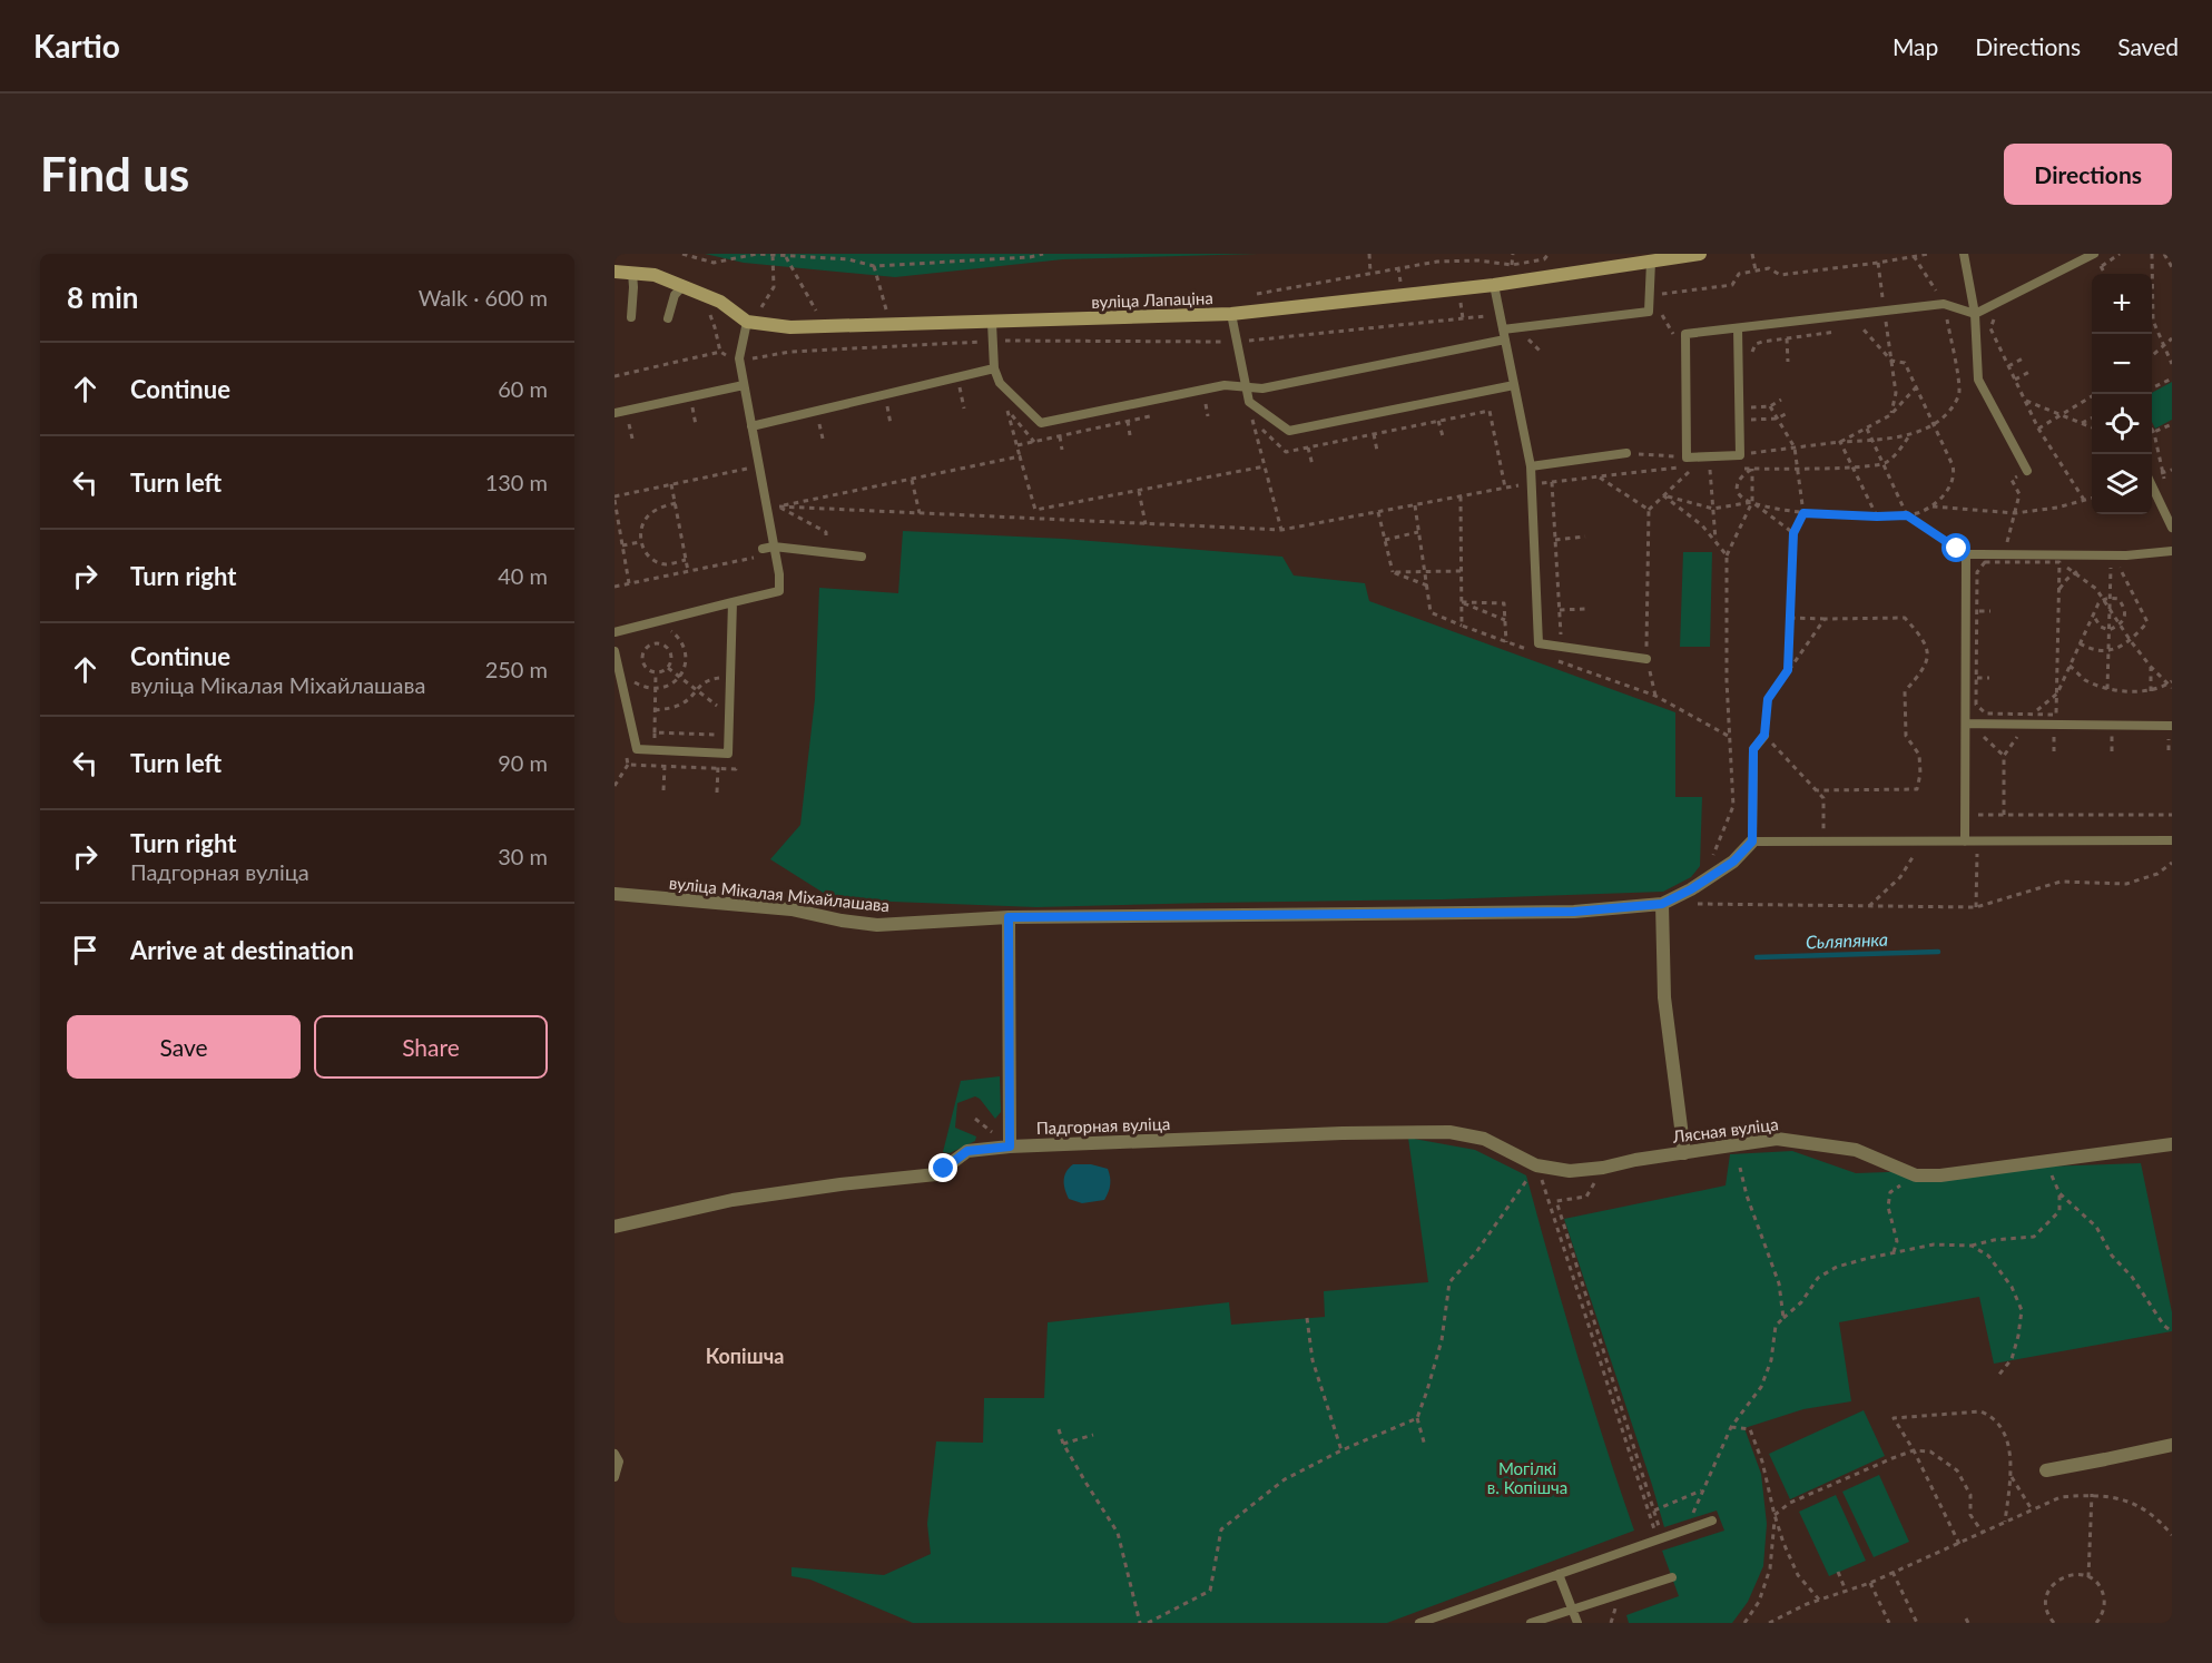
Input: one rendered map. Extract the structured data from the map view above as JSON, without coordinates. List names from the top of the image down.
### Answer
{
  "streets": {
    "main road": ["вуліца Лапаціна"],
    "street": ["вуліца Мікалая Міхайлашава", "Падгорная вуліца", "Лясная вуліца"]
  },
  "crossings": [
    ["Падгорная вуліца", "Лясная вуліца"]
  ],
  "districts": ["Копішча"],
  "water": ["Сьляпянка"],
  "parks": ["Могілкі в. Копішча"],
  "page": {
    "header": "Kartio",
    "nav": ["Map", "Directions", "Saved"],
    "buttons": [
      "Directions",
      ["Save", "Share"]
    ],
    "title": "Find us",
    "heading": ["8 min", "Walk · 600 m"],
    "map_buttons": ["+", "−"],
    "list": [
      ["Continue", "60 m"],
      ["Turn left", "130 m"],
      ["Turn right", "40 m"],
      ["Continue", "вуліца Мікалая Міхайлашава", "250 m"],
      ["Turn left", "90 m"],
      ["Turn right", "Падгорная вуліца", "30 m"],
      "Arrive at destination"
    ]
  }
}
